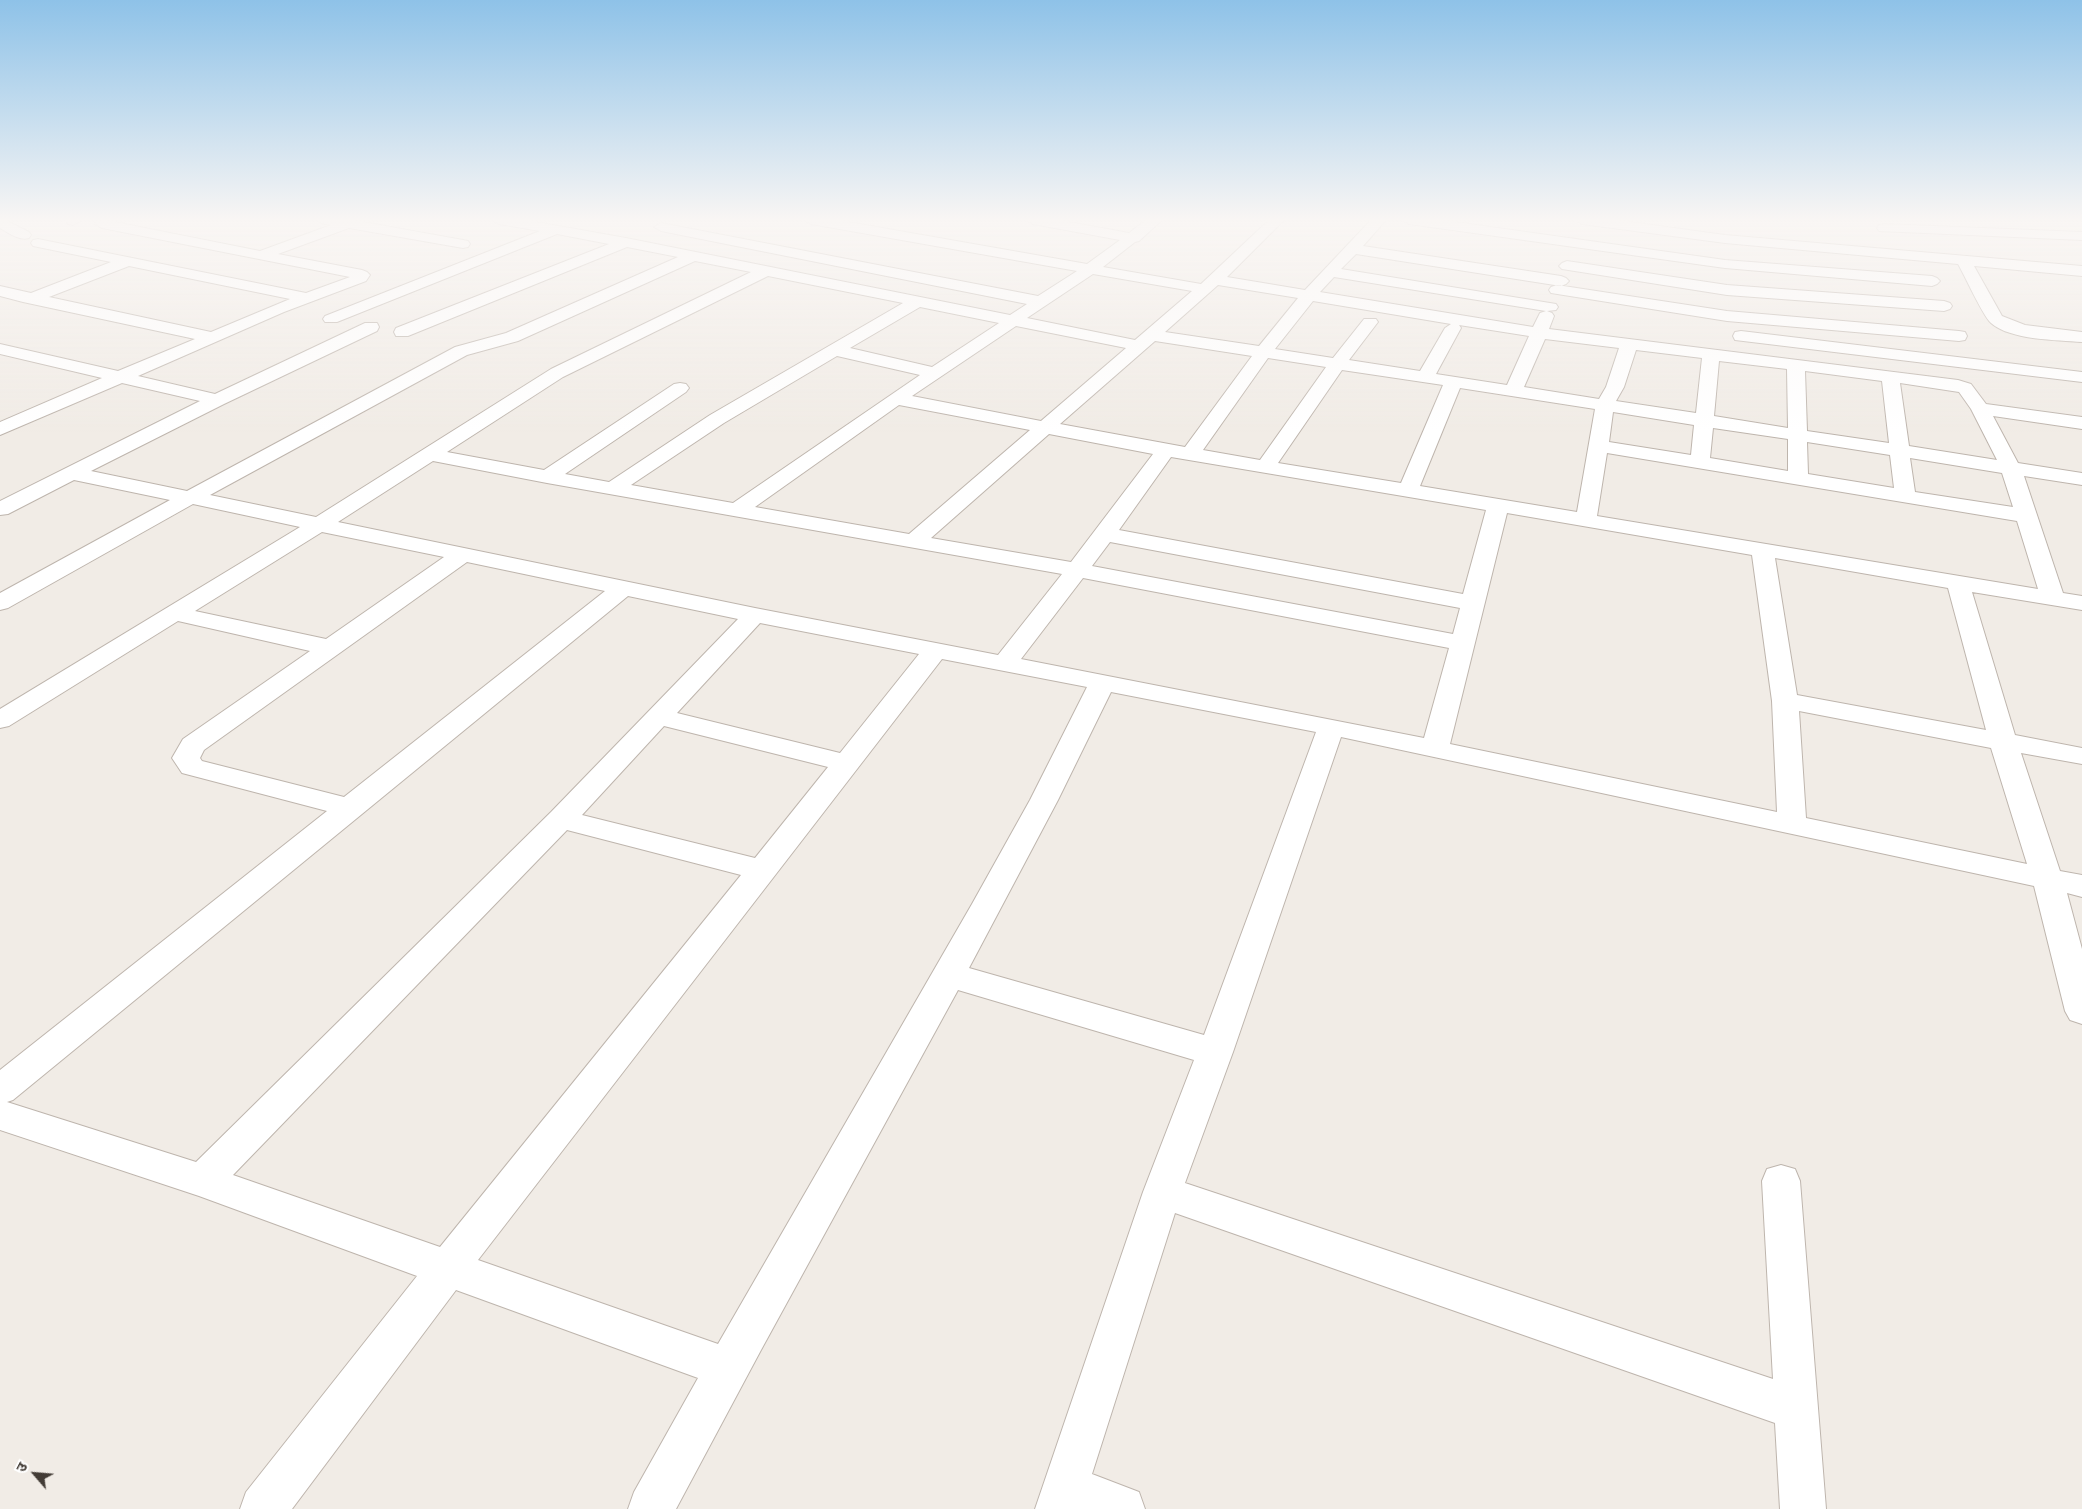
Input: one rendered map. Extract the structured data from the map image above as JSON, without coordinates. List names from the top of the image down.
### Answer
{
  "north": "top left"
}
